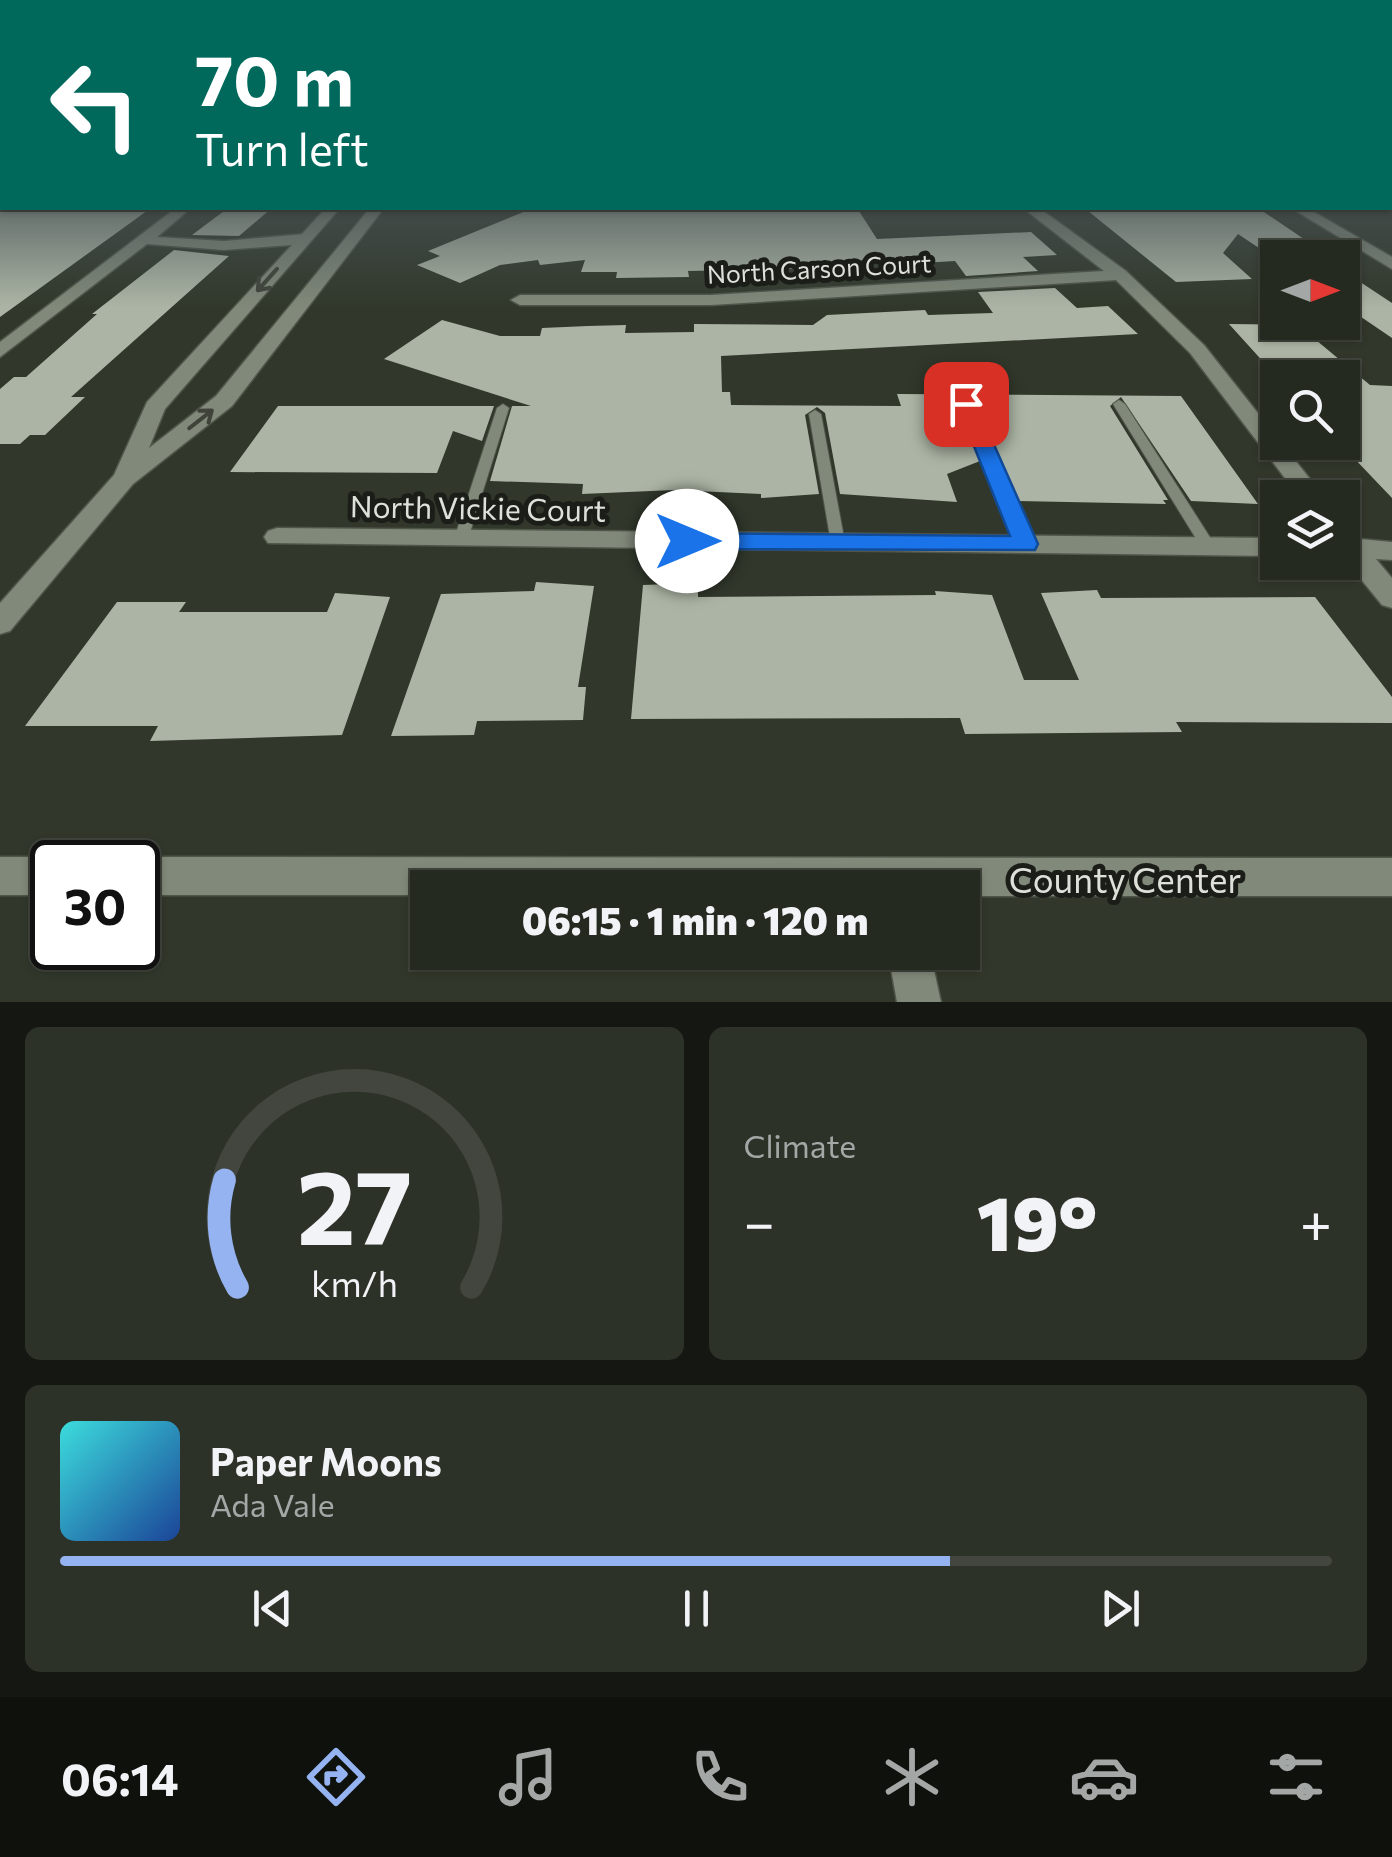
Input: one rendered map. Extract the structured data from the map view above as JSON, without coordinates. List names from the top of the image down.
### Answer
{
  "streets": {
    "street": ["North Carson Court", "North Vickie Court", "County Center"]
  },
  "north": "right",
  "page": {
    "turn": ["70 m", "Turn left"],
    "limit": "30",
    "trip": "06:15 · 1 min · 120 m",
    "tile": "Climate",
    "heat": ["−", "19°", "+"],
    "song": ["Paper Moons", "Ada Vale"],
    "tabs": "06:14",
    "gauge": ["27", "km/h"]
  }
}
